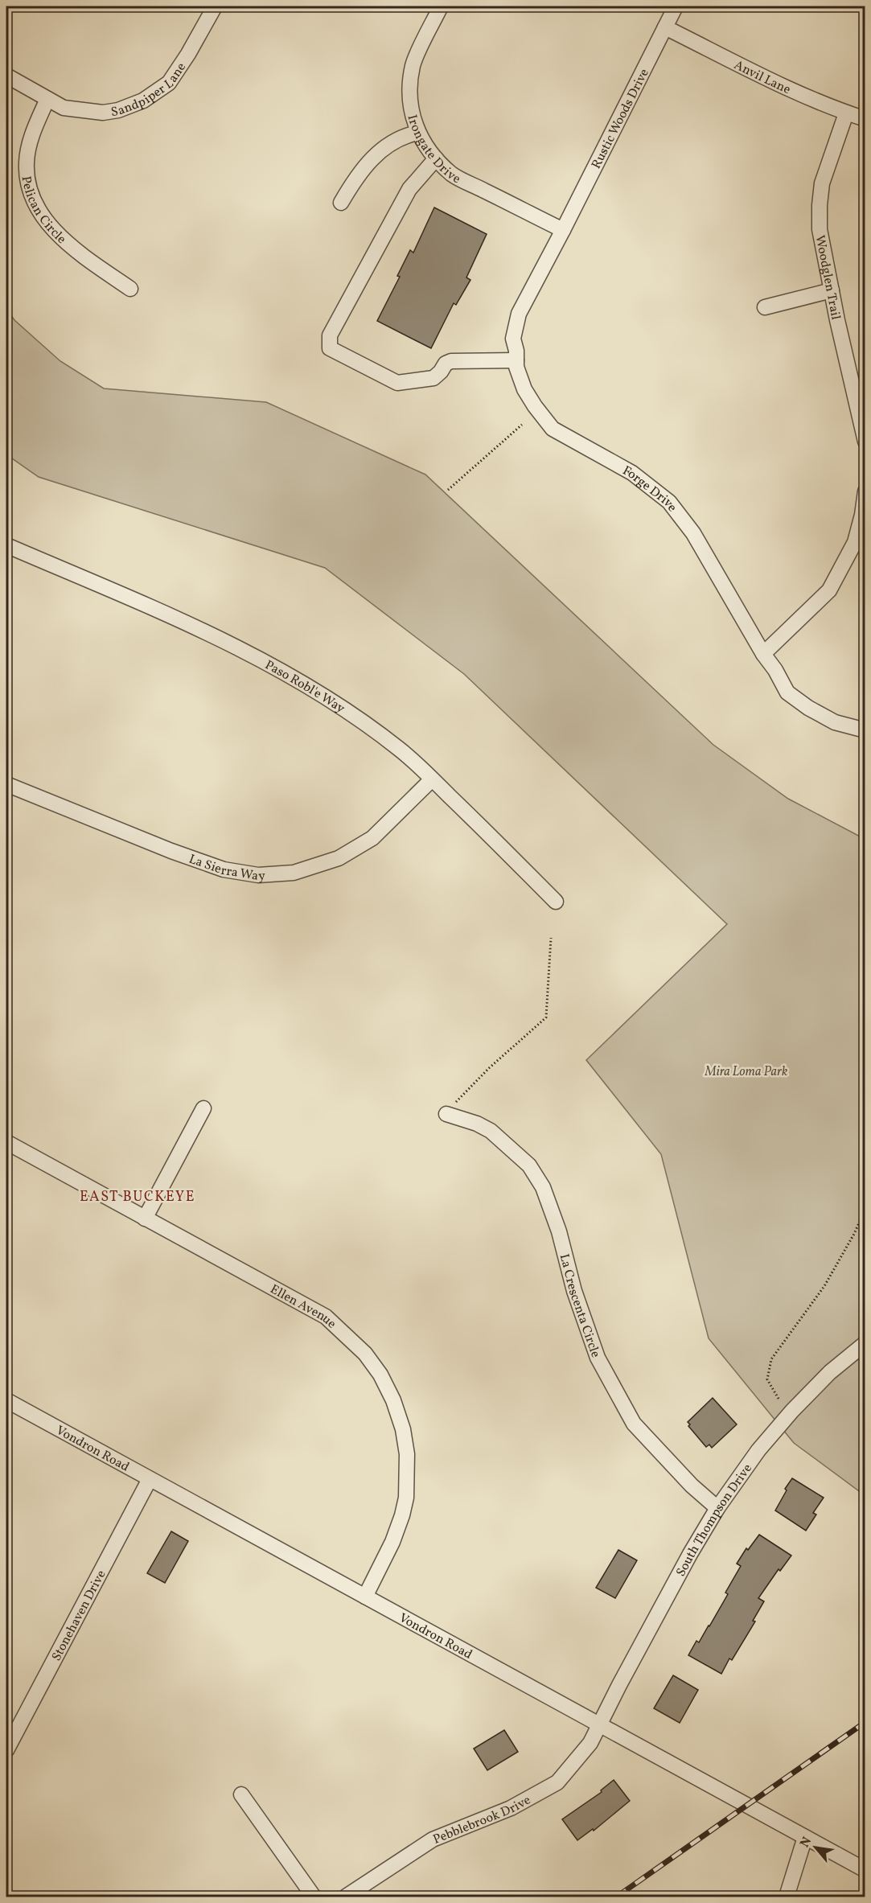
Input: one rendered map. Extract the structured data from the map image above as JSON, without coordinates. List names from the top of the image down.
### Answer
{
  "streets": {
    "street": [
      "Anvil Lane",
      "Sandpiper Lane",
      "Rustic Woods Drive",
      "Irongate Drive",
      "Pelican Circle",
      "Woodglen Trail",
      "Forge Drive",
      "Paso Robl'e Way",
      "La Sierra Way",
      "La Crescenta Circle",
      "Ellen Avenue",
      "Vondron Road",
      "South Thompson Drive",
      "Stonehaven Drive",
      "Pebblebrook Drive"
    ]
  },
  "crossings": [
    ["Anvil Lane", "Rustic Woods Drive"],
    ["Anvil Lane", "Woodglen Trail"],
    ["Sandpiper Lane", "Pelican Circle"],
    ["Rustic Woods Drive", "Irongate Drive"],
    ["Rustic Woods Drive", "Forge Drive"],
    ["Irongate Drive", "Forge Drive"],
    ["Paso Robl'e Way", "La Sierra Way"],
    ["La Crescenta Circle", "South Thompson Drive"],
    ["Ellen Avenue", "Vondron Road"],
    ["Vondron Road", "South Thompson Drive"],
    ["Vondron Road", "Stonehaven Drive"],
    ["Vondron Road", "Pebblebrook Drive"],
    ["South Thompson Drive", "Pebblebrook Drive"]
  ],
  "districts": ["EAST BUCKEYE"],
  "parks": ["Mira Loma Park"],
  "north": "top left"
}
